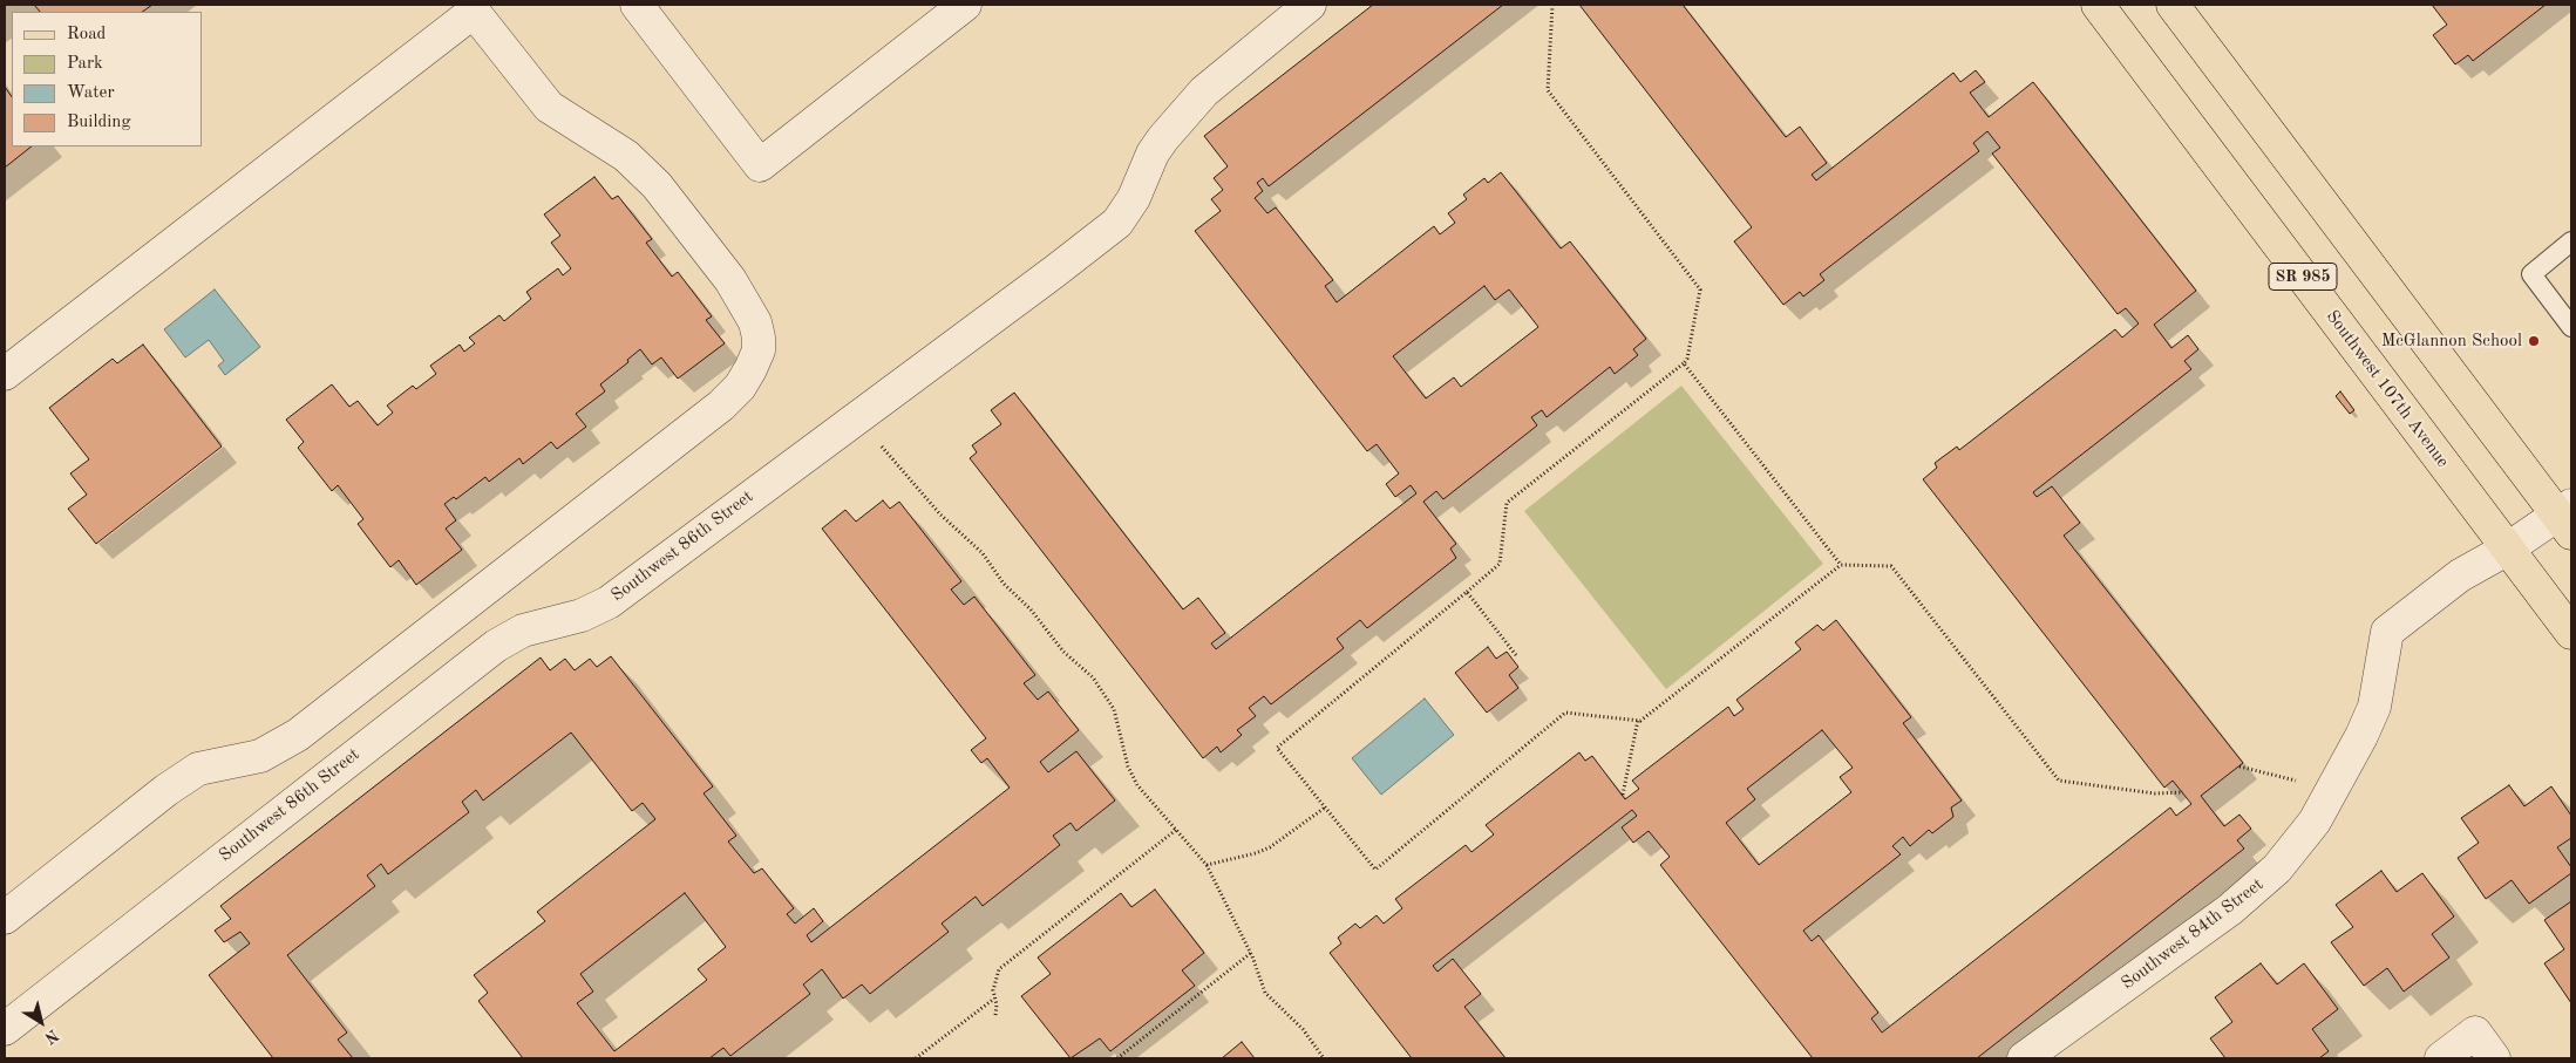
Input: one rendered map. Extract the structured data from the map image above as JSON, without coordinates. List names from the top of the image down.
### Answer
{
  "streets": {
    "main road": ["SR 985", "Southwest 107th Avenue"],
    "street": ["Southwest 86th Street", "Southwest 84th Street"]
  },
  "crossings": [
    ["SR 985", "Southwest 84th Street"],
    ["Southwest 107th Avenue", "Southwest 84th Street"]
  ],
  "places": ["McGlannon School"],
  "legend": [
    "Road",
    "Park",
    "Water",
    "Building"
  ],
  "north": "bottom right"
}
